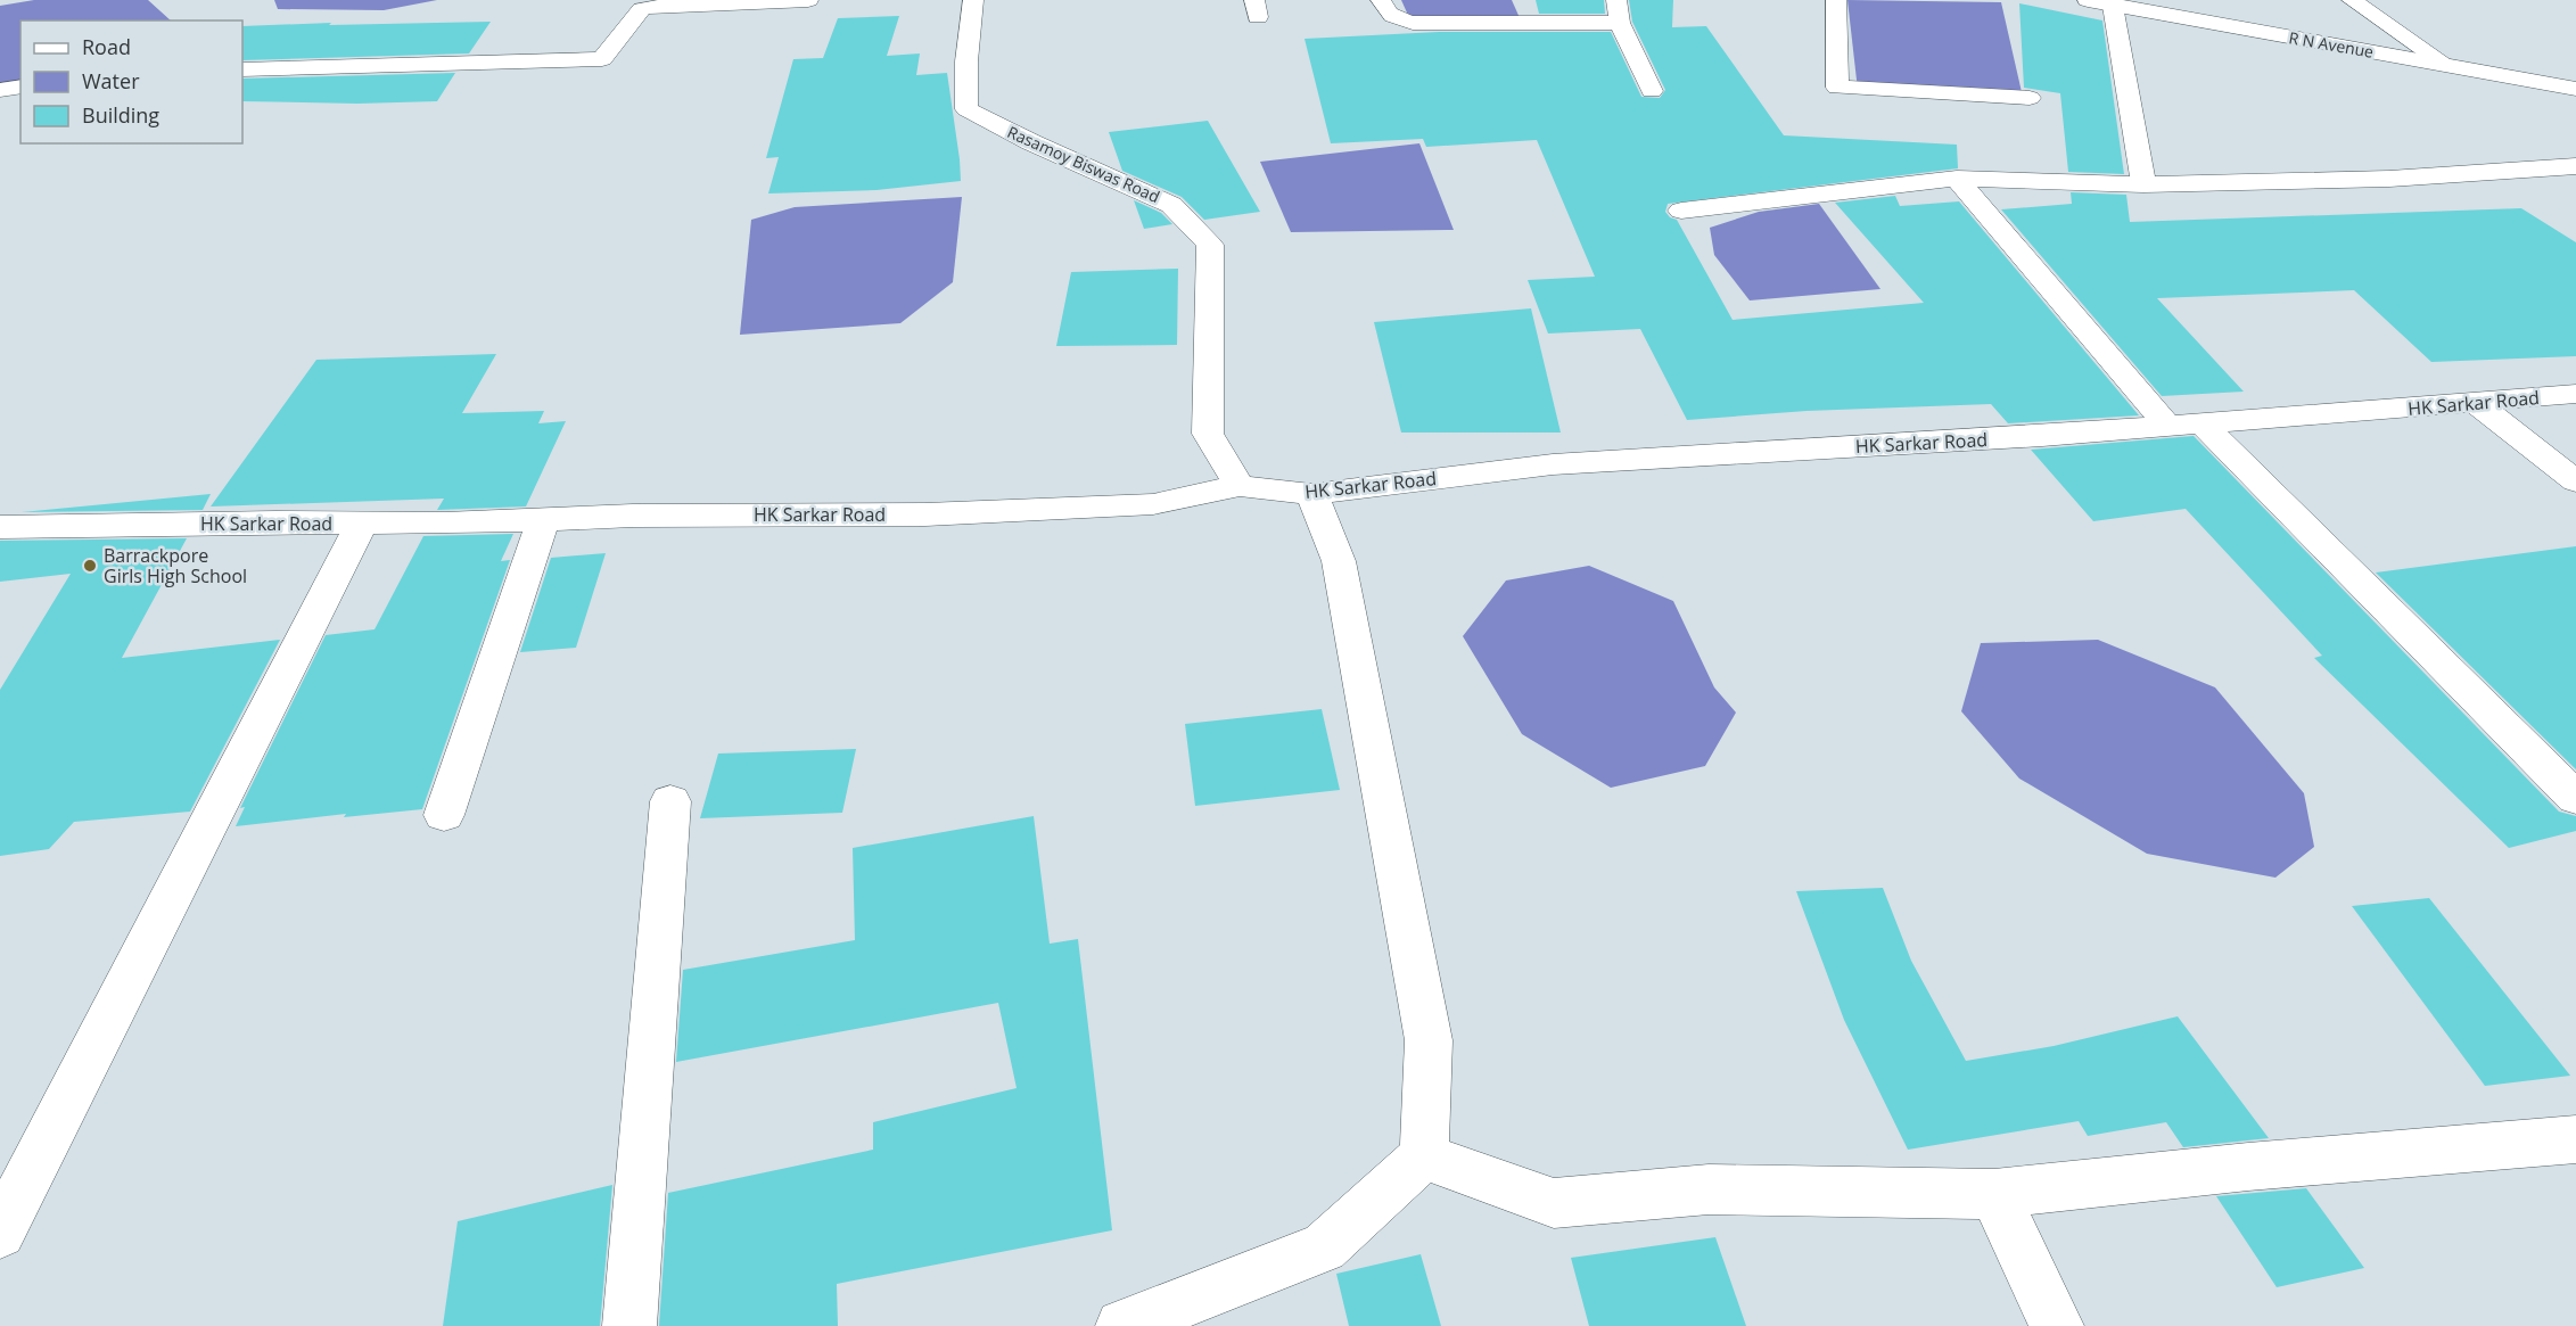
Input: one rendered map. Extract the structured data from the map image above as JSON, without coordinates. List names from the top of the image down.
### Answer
{
  "streets": {
    "street": ["R N Avenue", "Rasamoy Biswas Road", "HK Sarkar Road"]
  },
  "crossings": [
    ["Rasamoy Biswas Road", "HK Sarkar Road"]
  ],
  "places": ["Barrackpore Girls High School"],
  "legend": ["Road", "Water", "Building"]
}
